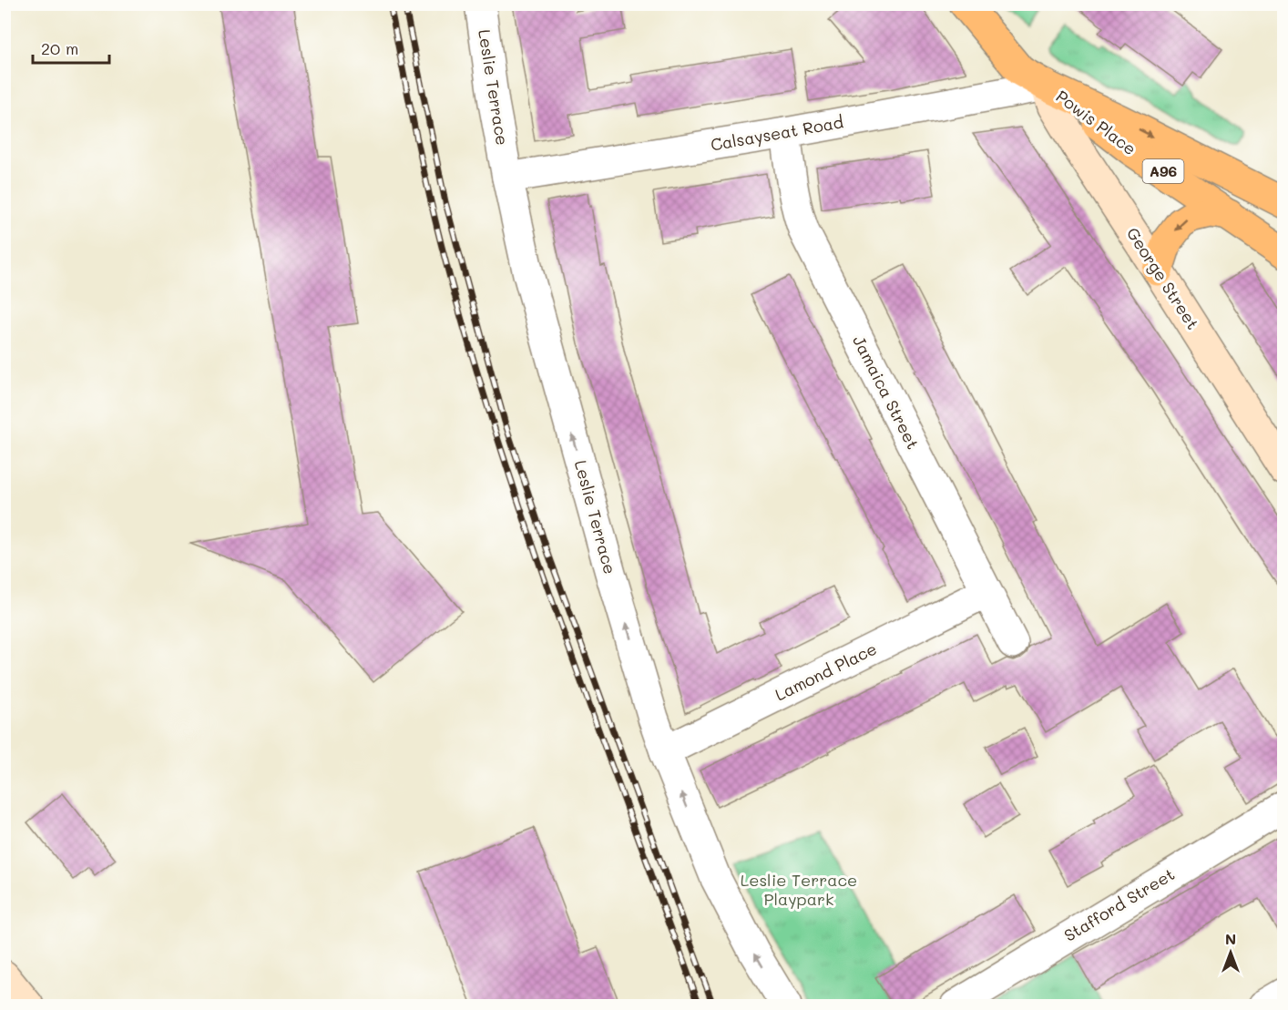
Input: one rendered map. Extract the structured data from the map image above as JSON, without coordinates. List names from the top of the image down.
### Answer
{
  "streets": {
    "main road": ["Powis Place", "A96"],
    "street": [
      "Leslie Terrace",
      "Calsayseat Road",
      "George Street",
      "Jamaica Street",
      "Lamond Place",
      "Stafford Street"
    ]
  },
  "crossings": [
    ["Leslie Terrace", "Calsayseat Road"],
    ["Leslie Terrace", "Lamond Place"],
    ["Powis Place", "Calsayseat Road"],
    ["Powis Place", "A96"],
    ["Powis Place", "George Street"],
    ["Calsayseat Road", "A96"],
    ["Calsayseat Road", "George Street"],
    ["Calsayseat Road", "Jamaica Street"],
    ["A96", "George Street"],
    ["Jamaica Street", "Lamond Place"]
  ],
  "one_way": ["Leslie Terrace"],
  "parks": ["Leslie Terrace Playpark"],
  "scale_bar": "20 m",
  "north": "top"
}
